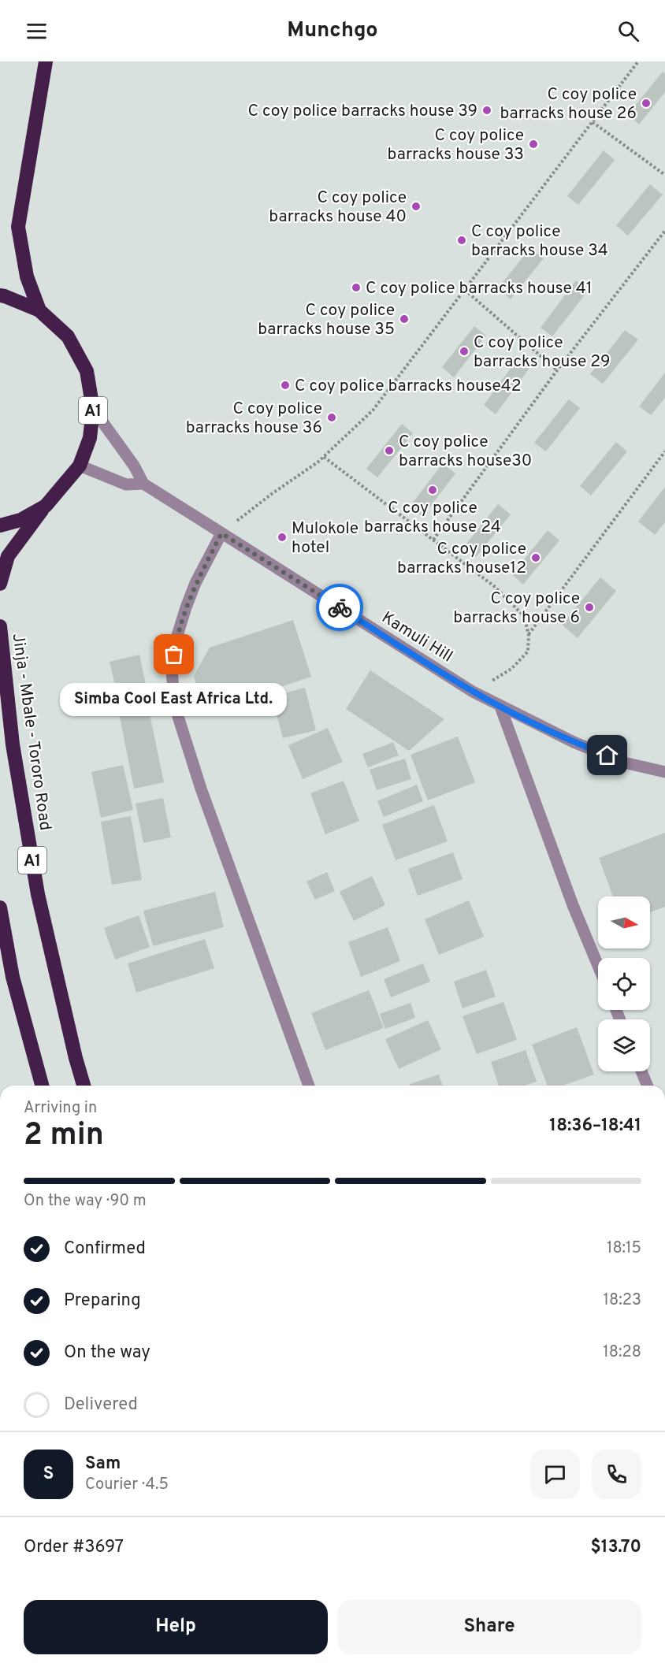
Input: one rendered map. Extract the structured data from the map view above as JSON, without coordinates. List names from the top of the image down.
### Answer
{
  "streets": {
    "highway": ["A1", "Jinja - Mbale - Tororo Road"],
    "street": ["Kamuli Hill"]
  },
  "crossings": [
    ["A1", "Kamuli Hill"]
  ],
  "places": [
    "C coy police barracks house 26",
    "C coy police barracks house 39",
    "C coy police barracks house 33",
    "C coy police barracks house 40",
    "C coy police barracks house 34",
    "C coy police barracks house 41",
    "C coy police barracks house 35",
    "C coy police barracks house 29",
    "C coy police barracks house42",
    "C coy police barracks house 36",
    "C coy police barracks house30",
    "C coy police barracks house 24",
    "Mulokole hotel",
    "C coy police barracks house12",
    "C coy police barracks house 6",
    "Simba Cool East Africa Ltd."
  ],
  "north": "right",
  "page": {
    "header": "Munchgo",
    "bubble": "Simba Cool East Africa Ltd.",
    "heading": ["2 min", "Arriving in", "18:36–18:41"],
    "panel": [
      "Sam",
      "Courier · 4.5",
      "Order #3697",
      "$13.70"
    ],
    "bar": "On the way · 90 m",
    "list": [
      ["Confirmed", "18:15"],
      ["Preparing", "18:23"],
      ["On the way", "18:28"],
      "Delivered"
    ],
    "round": "S",
    "buttons": ["Help", "Share"]
  }
}
